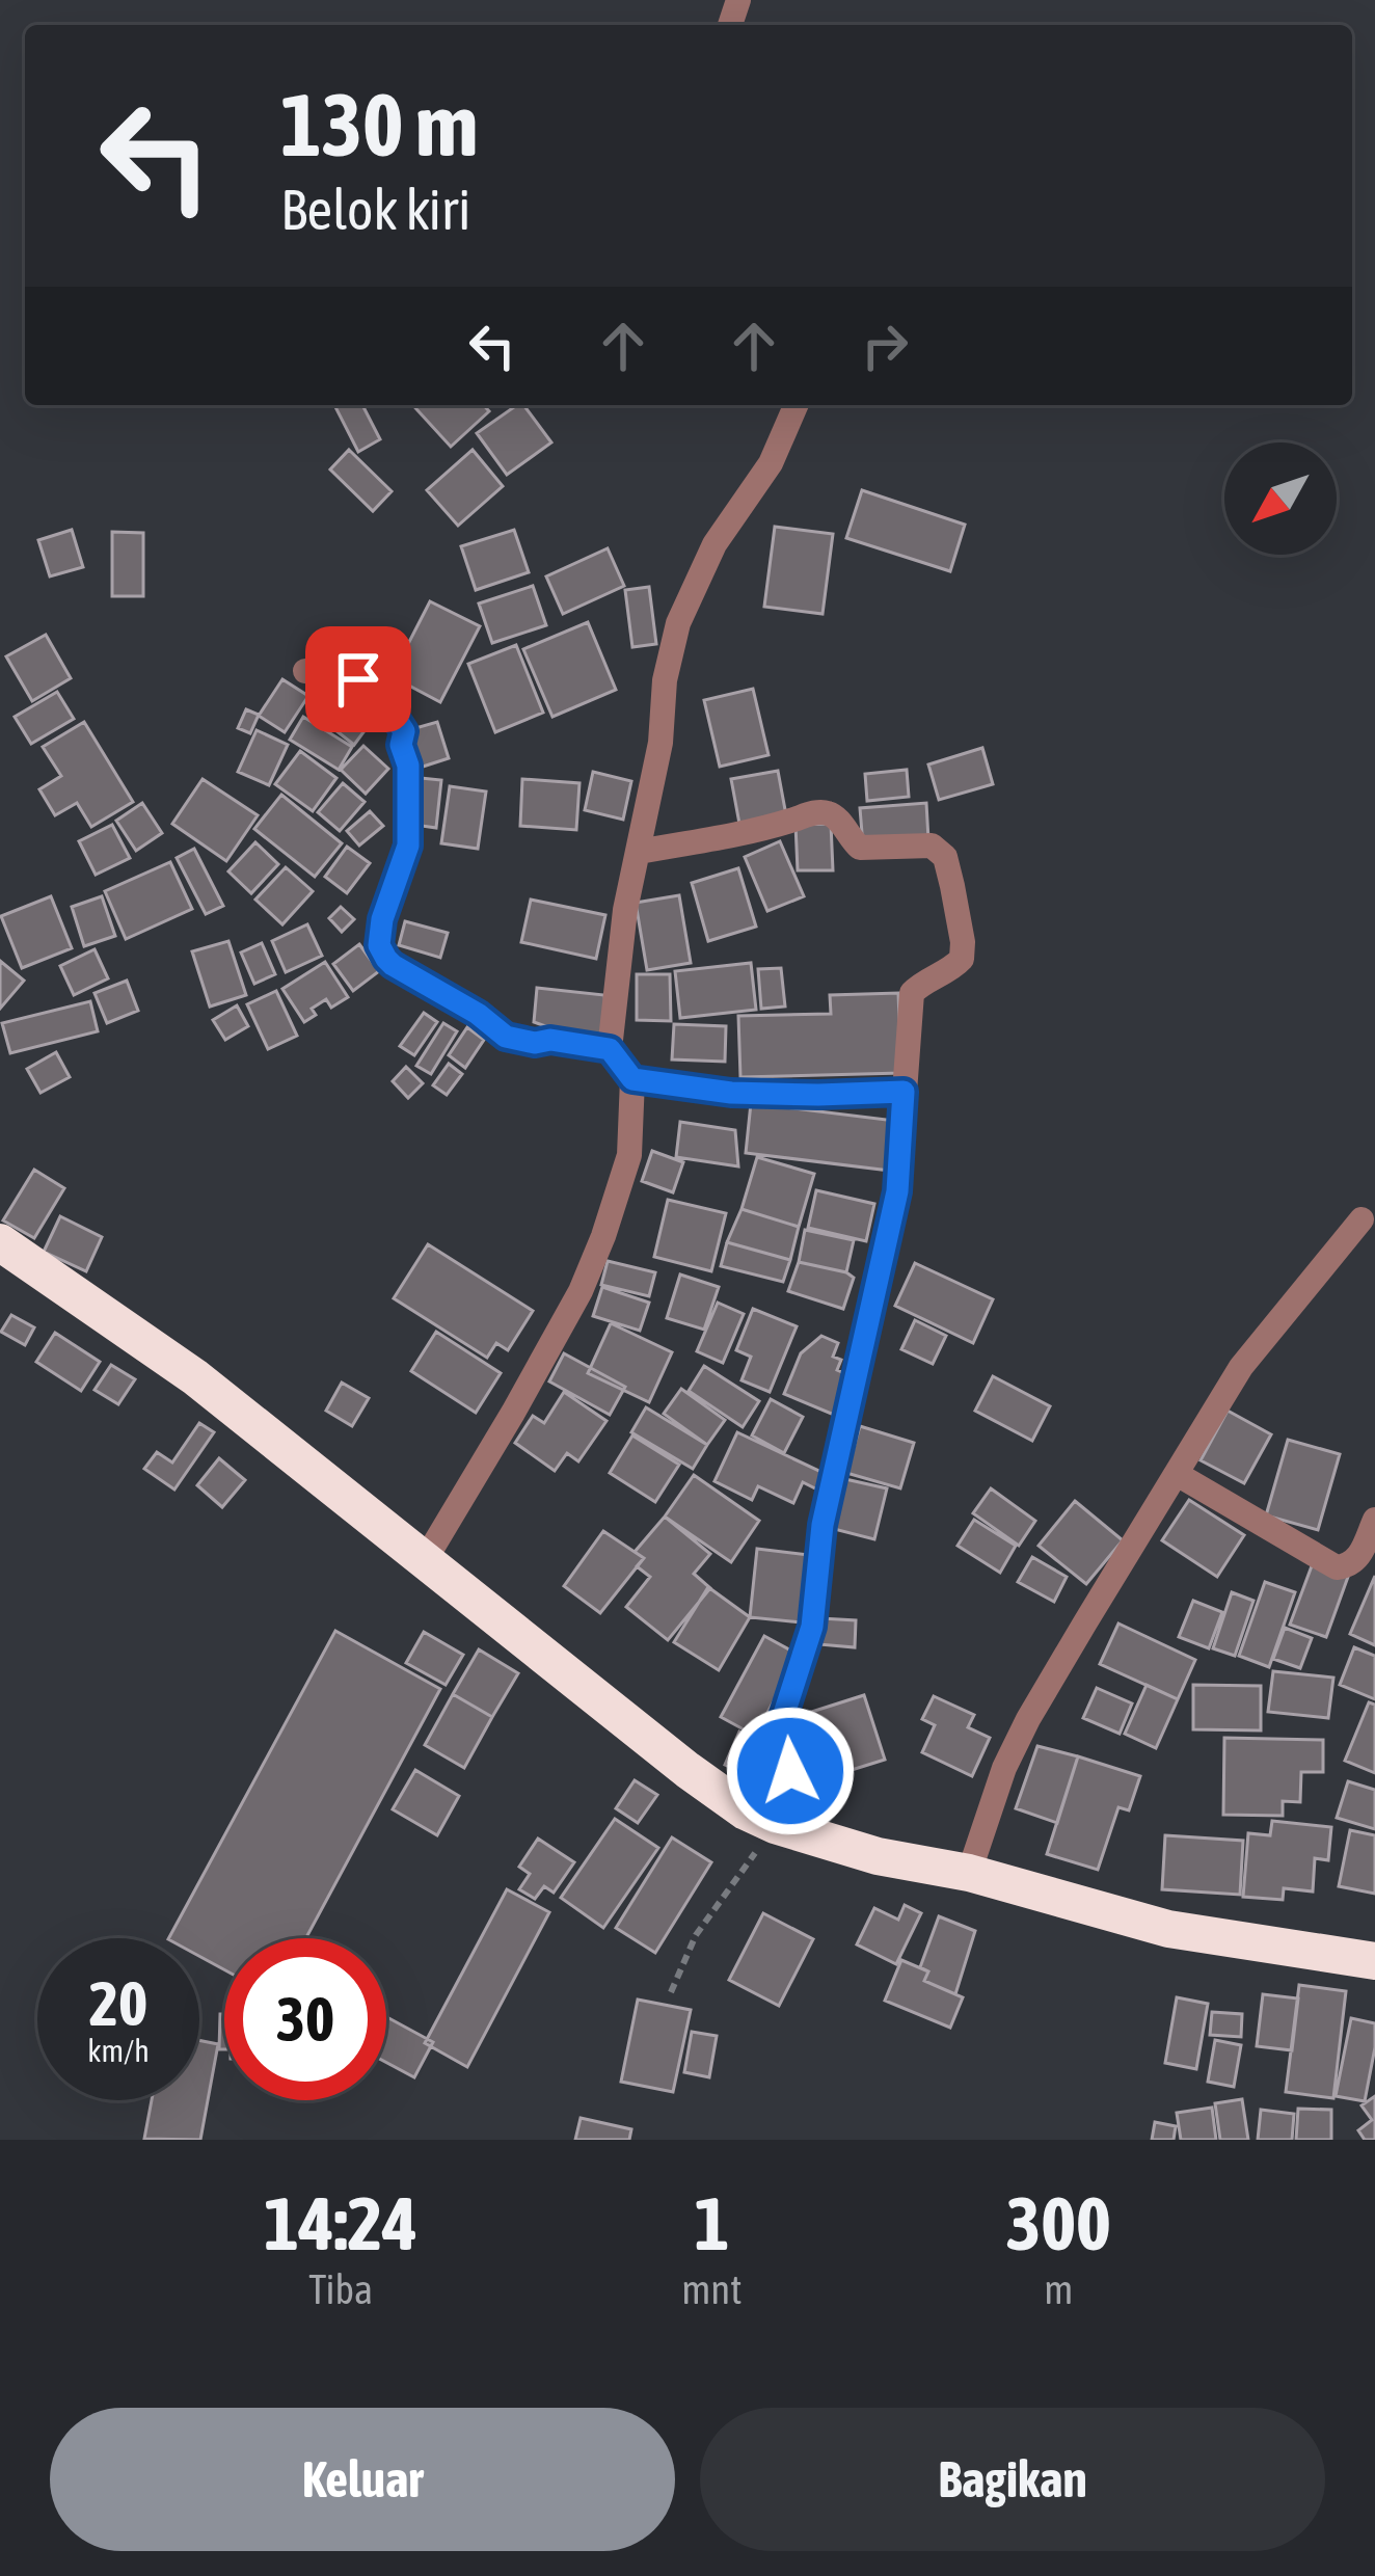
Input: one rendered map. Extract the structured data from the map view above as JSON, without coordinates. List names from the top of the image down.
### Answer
{
  "north": "bottom left",
  "page": {
    "turn": ["130 m", "Belok kiri"],
    "speed": "20 km/h",
    "limit": "30",
    "eta": [
      "14:24",
      "Tiba",
      "1",
      "mnt",
      "300",
      "m"
    ],
    "buttons": ["Keluar", "Bagikan"]
  }
}
